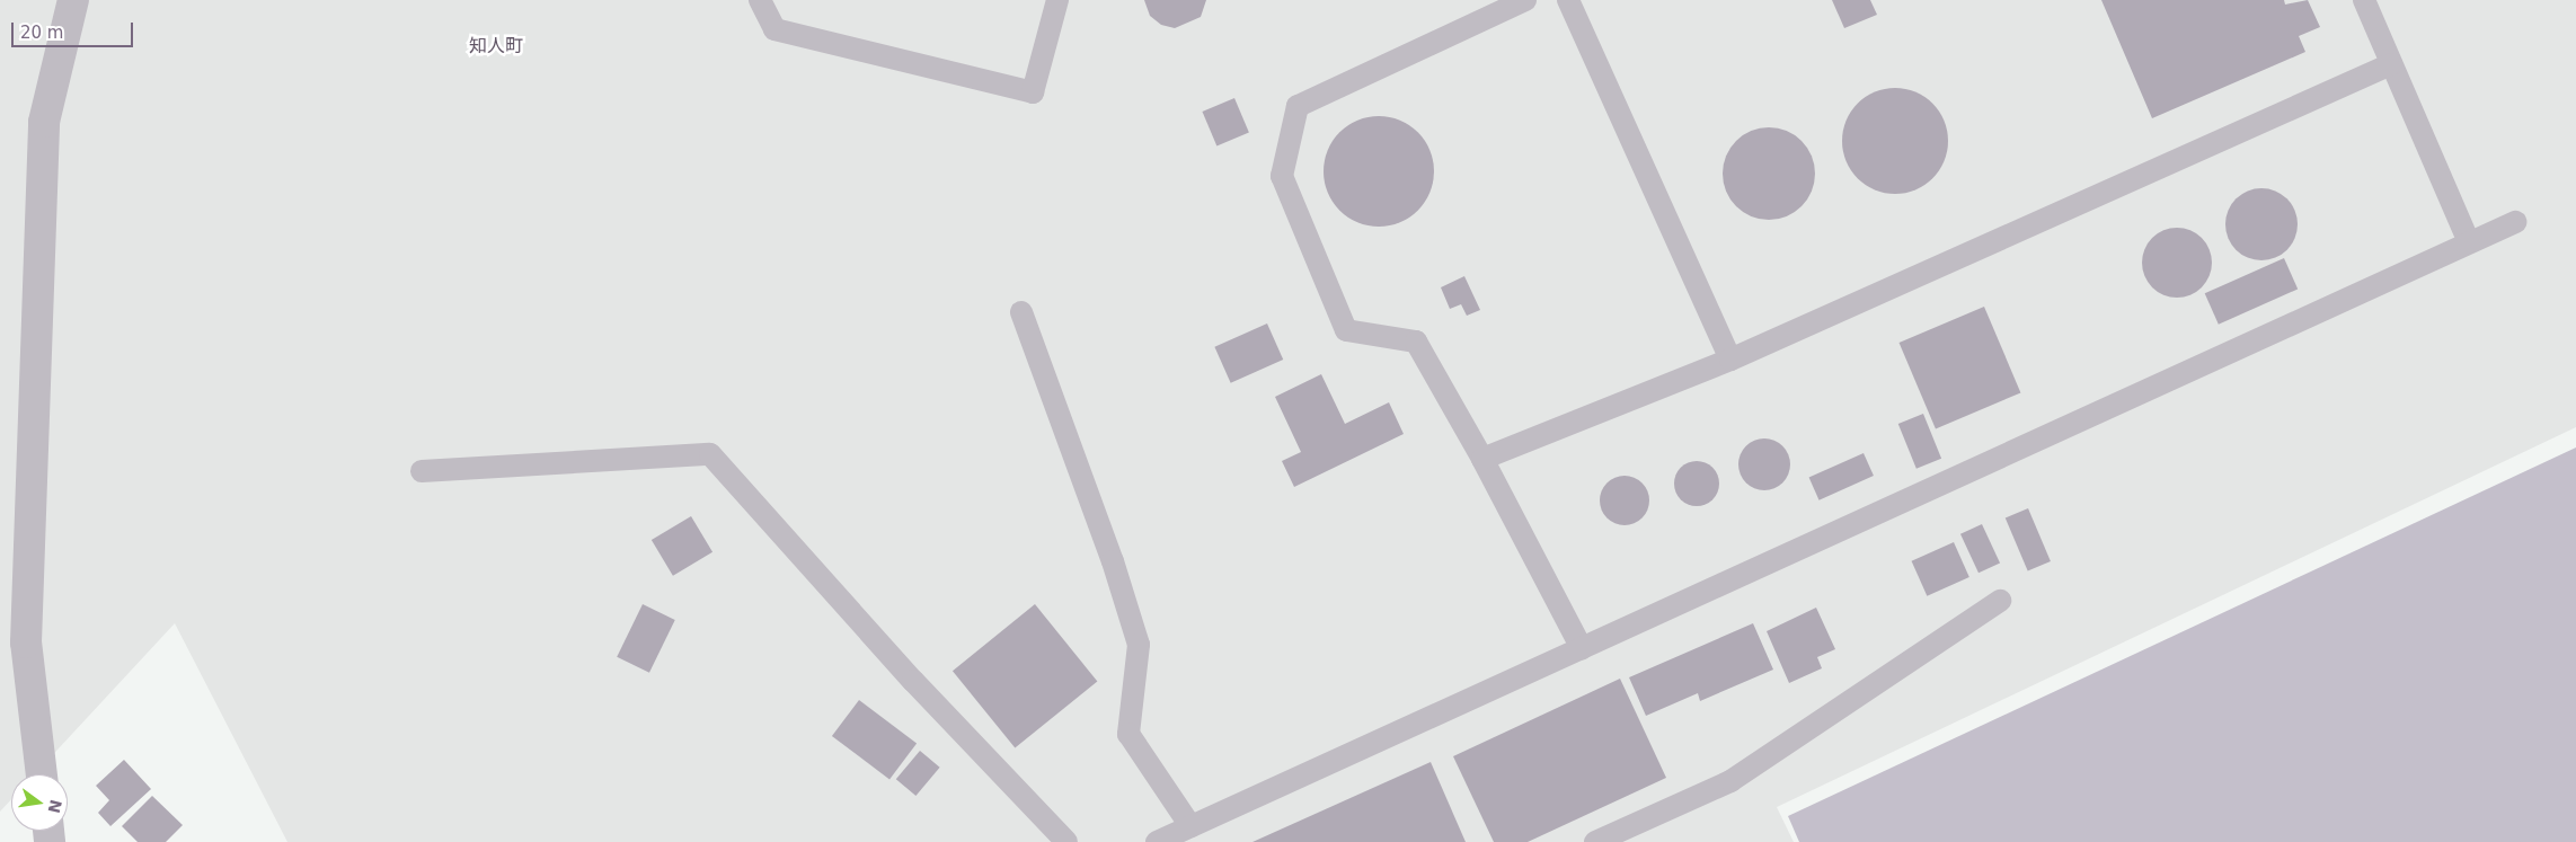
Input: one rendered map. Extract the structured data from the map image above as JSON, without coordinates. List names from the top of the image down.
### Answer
{
  "districts": ["知人町"],
  "scale_bar": "20 m",
  "north": "right"
}
